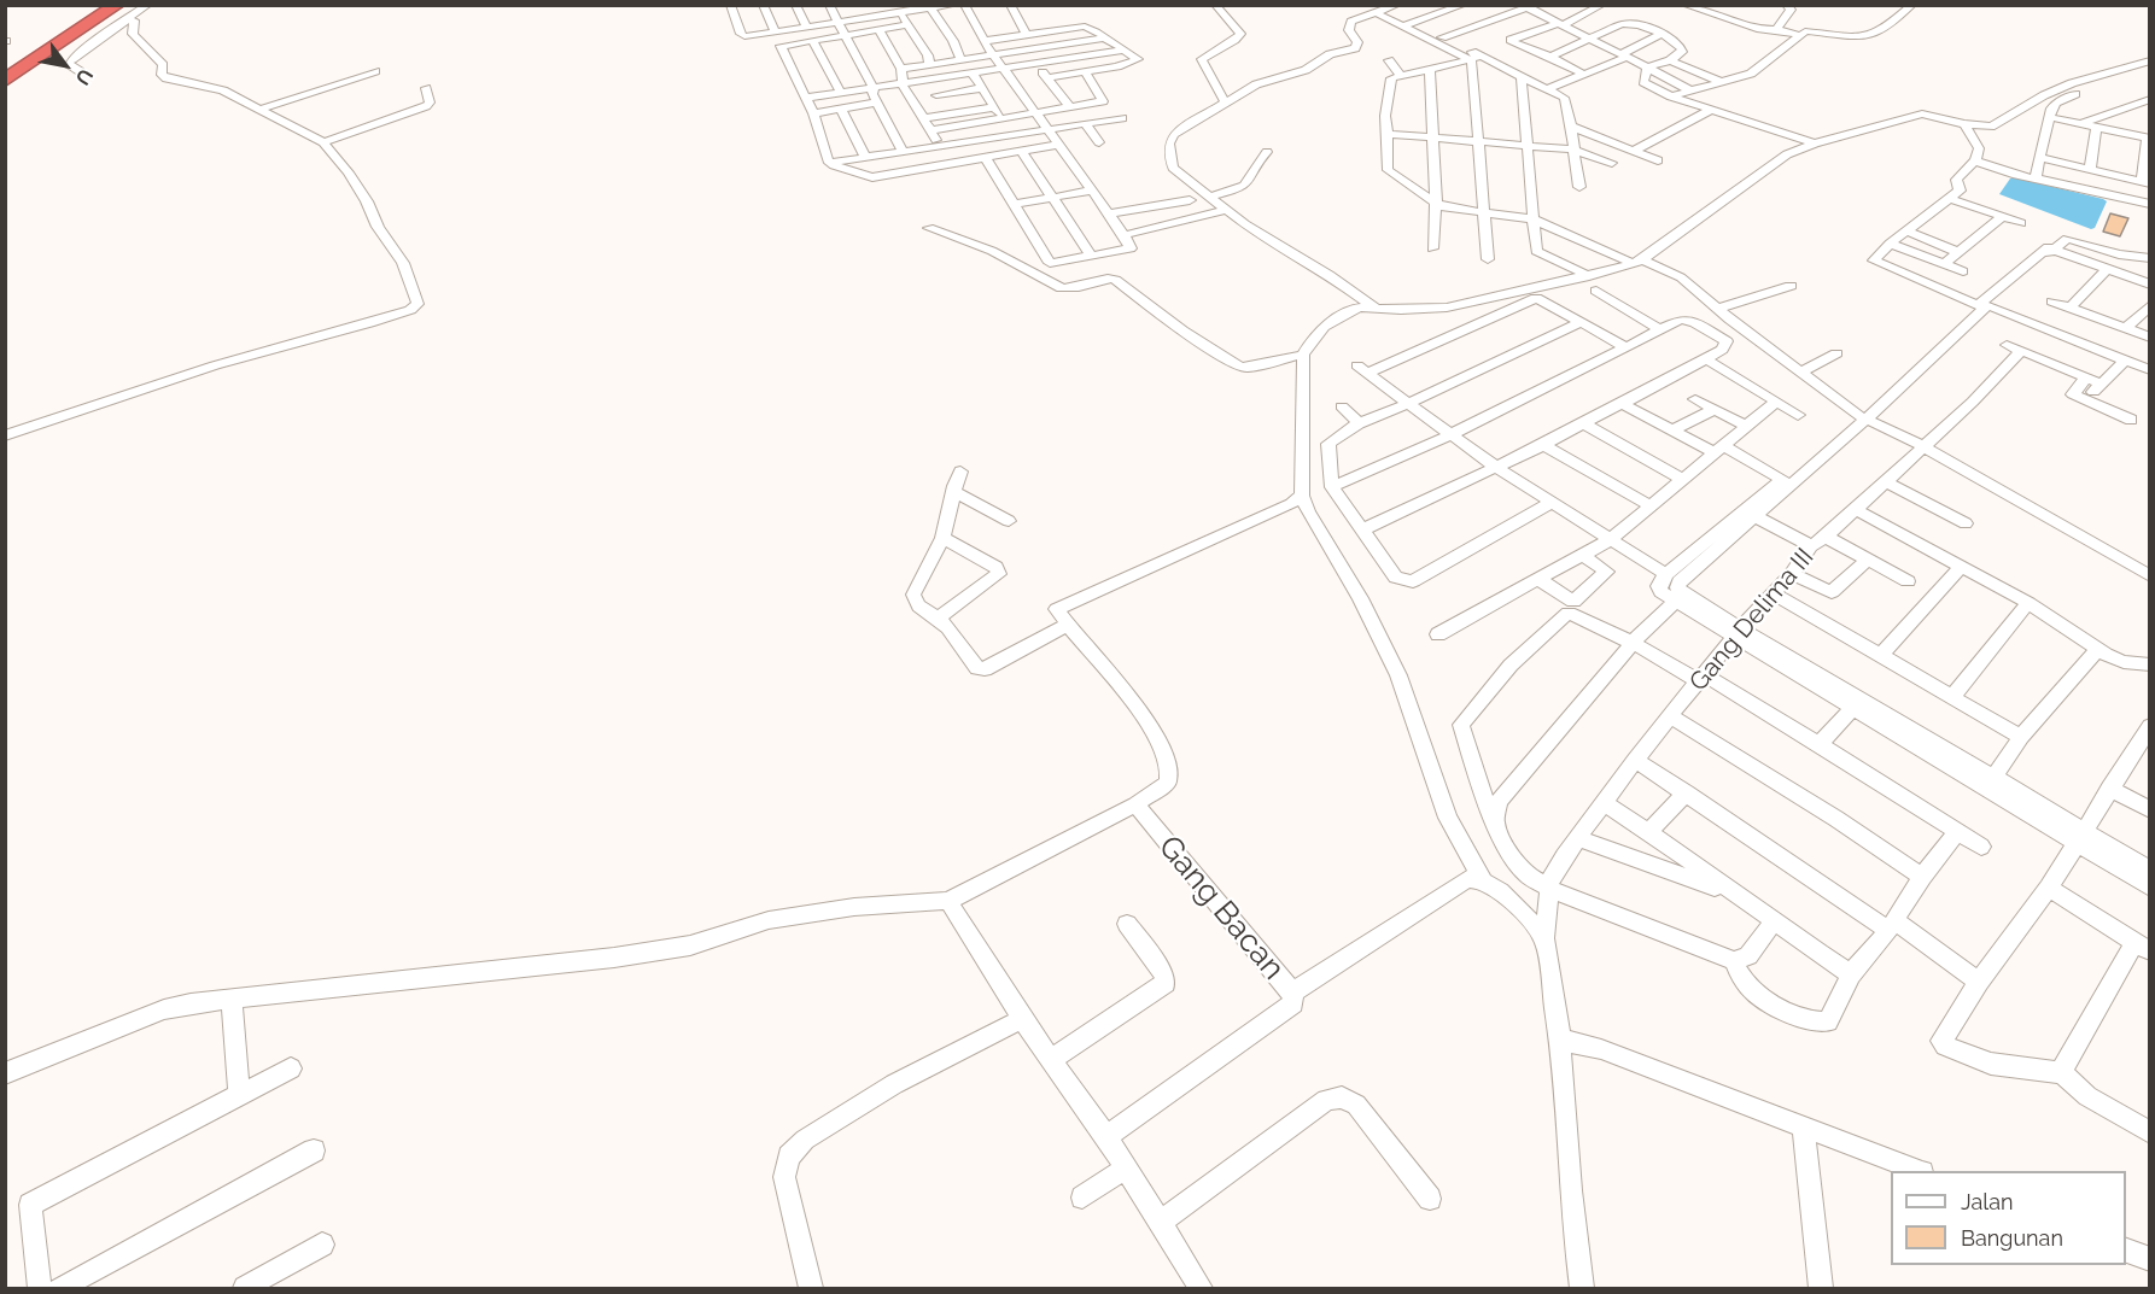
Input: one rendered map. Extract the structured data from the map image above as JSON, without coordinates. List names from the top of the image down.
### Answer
{
  "streets": {
    "street": ["Gang Delima III", "Gang Bacan"]
  },
  "legend": ["Jalan", "Bangunan"],
  "north": "bottom right"
}
